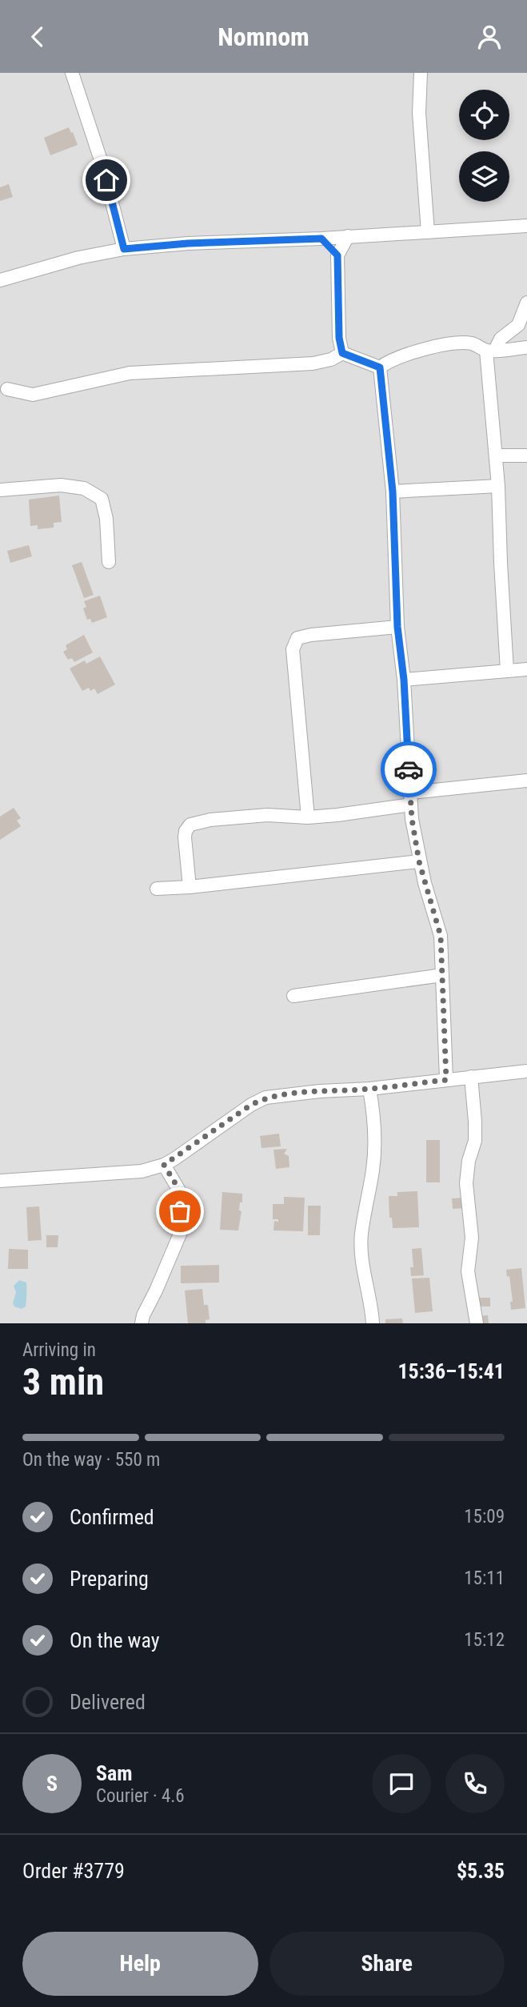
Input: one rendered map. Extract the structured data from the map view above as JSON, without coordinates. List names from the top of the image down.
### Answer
{
  "page": {
    "header": "Nomnom",
    "heading": ["3 min", "Arriving in", "15:36–15:41"],
    "panel": [
      "Sam",
      "Courier · 4.6",
      "Order #3779",
      "$5.35"
    ],
    "bar": "On the way · 550 m",
    "list": [
      ["Confirmed", "15:09"],
      ["Preparing", "15:11"],
      ["On the way", "15:12"],
      "Delivered"
    ],
    "round": "S",
    "buttons": ["Help", "Share"]
  }
}
